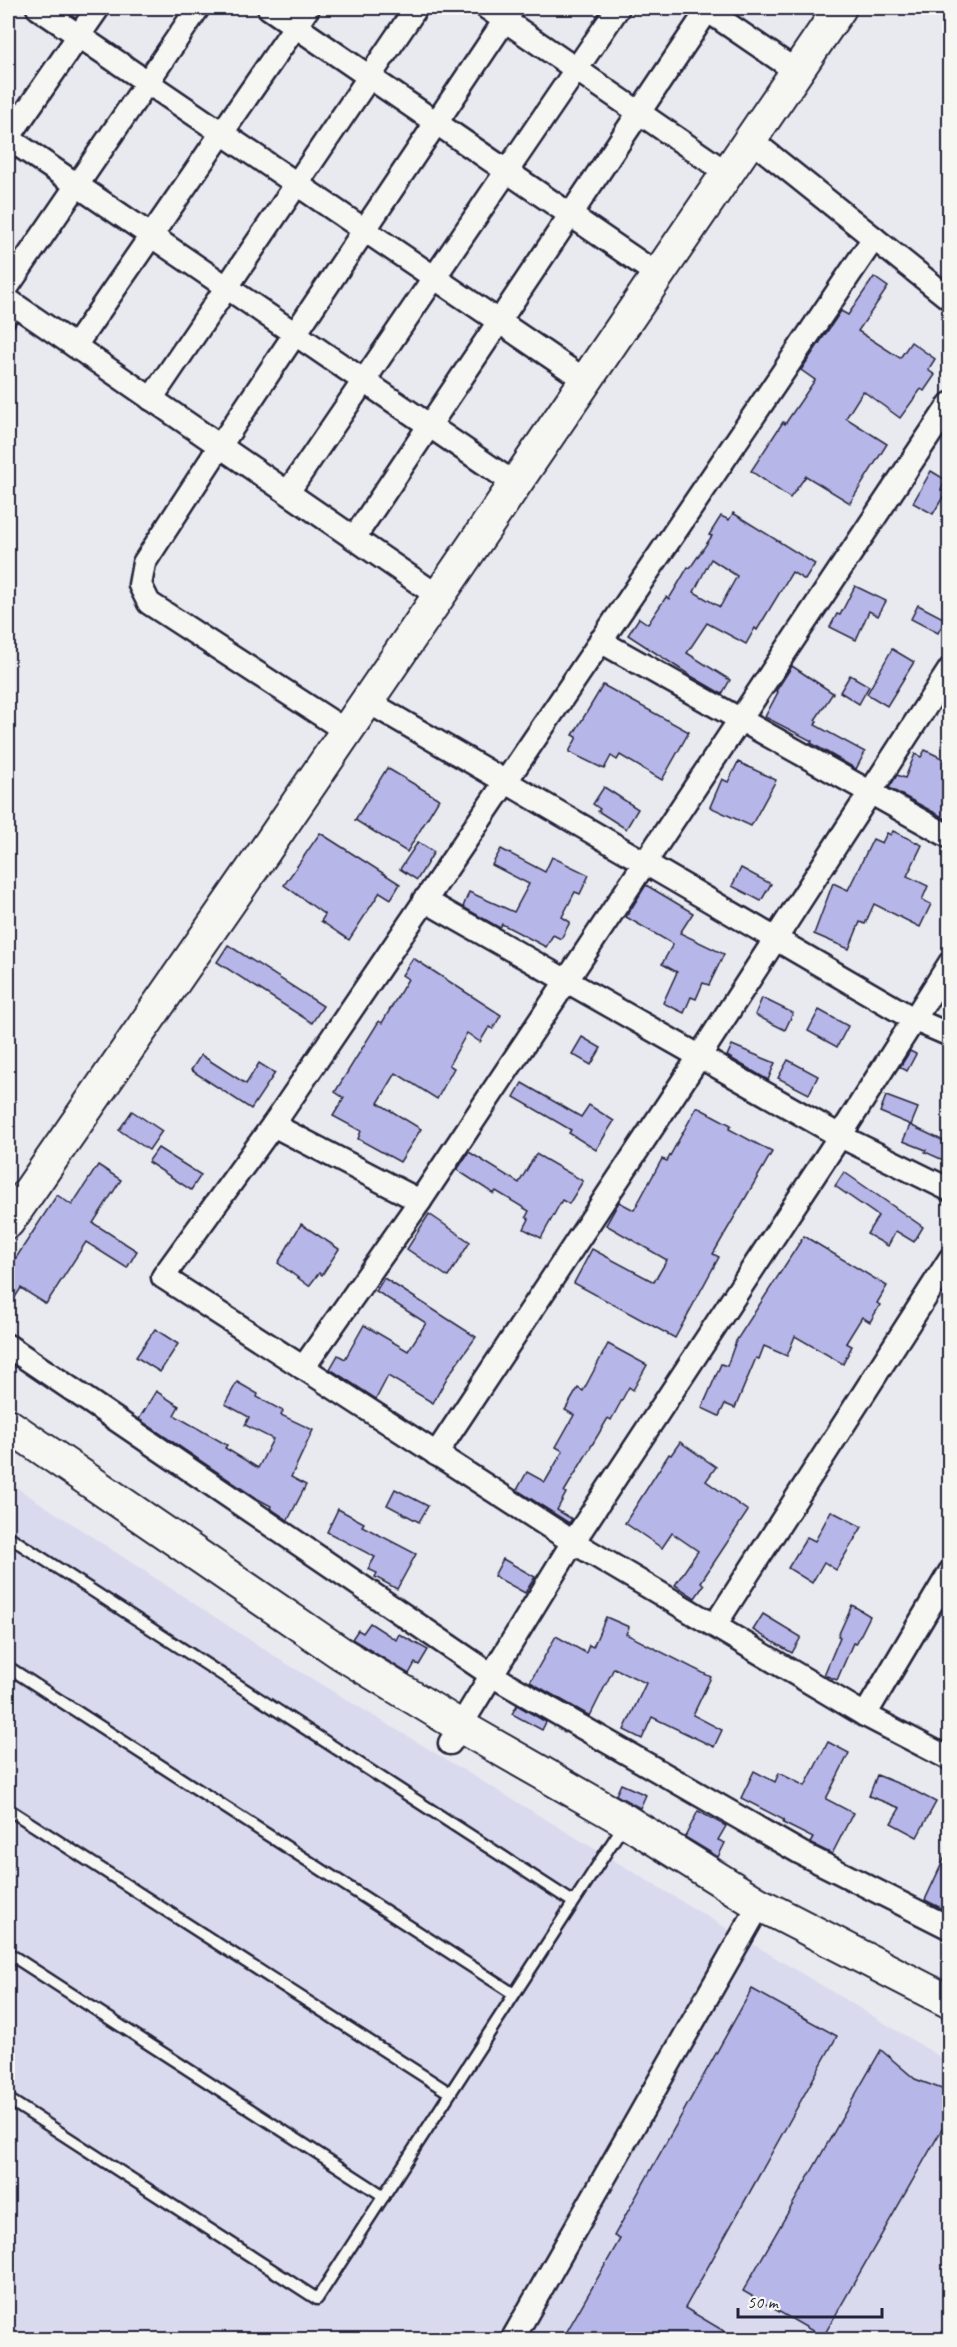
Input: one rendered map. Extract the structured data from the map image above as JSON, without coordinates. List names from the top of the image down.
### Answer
{
  "scale_bar": "50 m"
}
